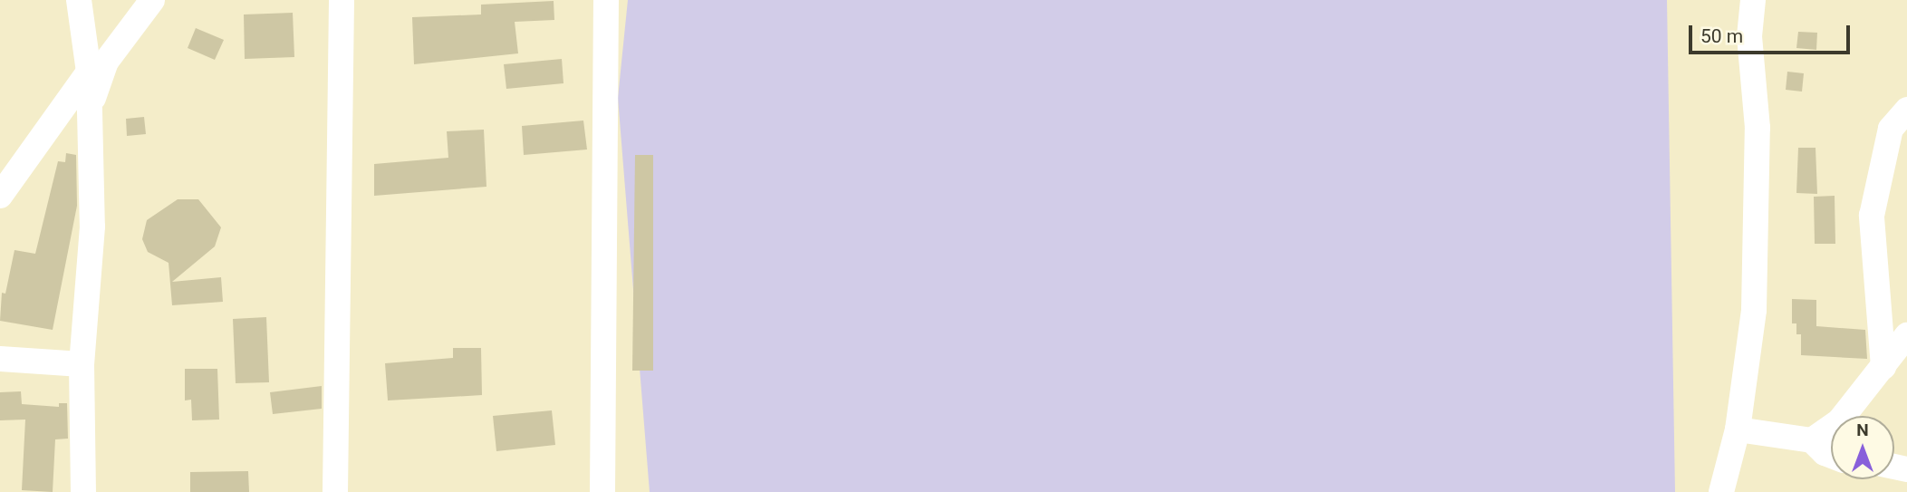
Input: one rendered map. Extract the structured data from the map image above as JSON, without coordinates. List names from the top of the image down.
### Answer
{
  "scale_bar": "50 m",
  "north": "top"
}
